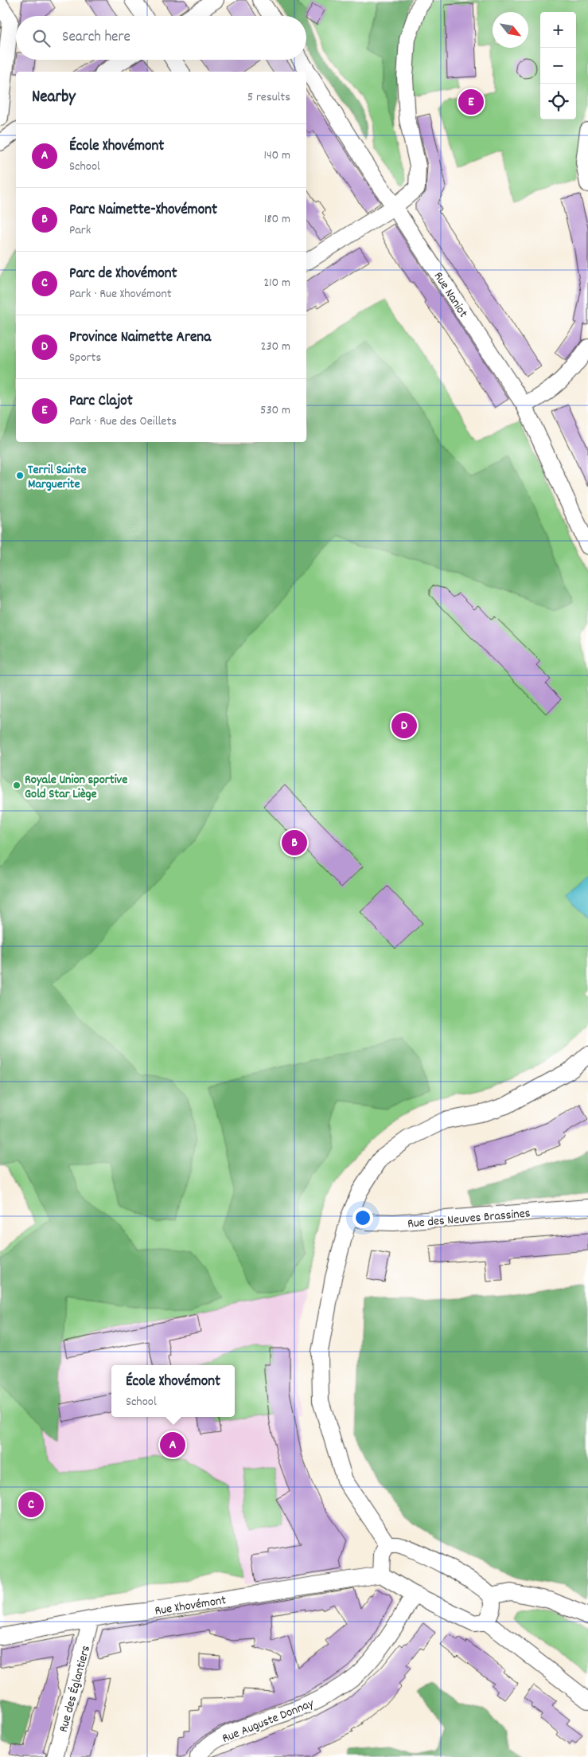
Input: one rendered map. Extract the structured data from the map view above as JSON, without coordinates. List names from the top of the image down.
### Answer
{
  "streets": {
    "street": [
      "Rue Naniot",
      "Rue des Neuves Brassines",
      "Rue Xhovémont",
      "Rue des Églantiers",
      "Rue Auguste Donnay"
    ]
  },
  "crossings": [
    ["Rue Xhovémont", "Rue des Églantiers"]
  ],
  "places": ["Terril Sainte Marguerite", "Royale Union sportive Gold Star Liège"],
  "north": "bottom right",
  "page": {
    "map_buttons": ["+", "−"],
    "search": "Search here",
    "heading": ["Nearby", "5 results"],
    "pins": [
      "E",
      "D",
      "B",
      "A",
      "C"
    ],
    "list": [
      {
        "mark": "A",
        "name": "École Xhovémont",
        "note": "School",
        "value": "140 m"
      },
      {
        "mark": "B",
        "name": "Parc Naimette-Xhovémont",
        "note": "Park",
        "value": "180 m"
      },
      {
        "mark": "C",
        "name": "Parc de Xhovémont",
        "note": "Park · Rue Xhovémont",
        "value": "210 m"
      },
      {
        "mark": "D",
        "name": "Province Naimette Arena",
        "note": "Sports",
        "value": "230 m"
      },
      {
        "mark": "E",
        "name": "Parc Clajot",
        "note": "Park · Rue des Oeillets",
        "value": "530 m"
      }
    ],
    "popup": ["École Xhovémont", "School"]
  }
}
